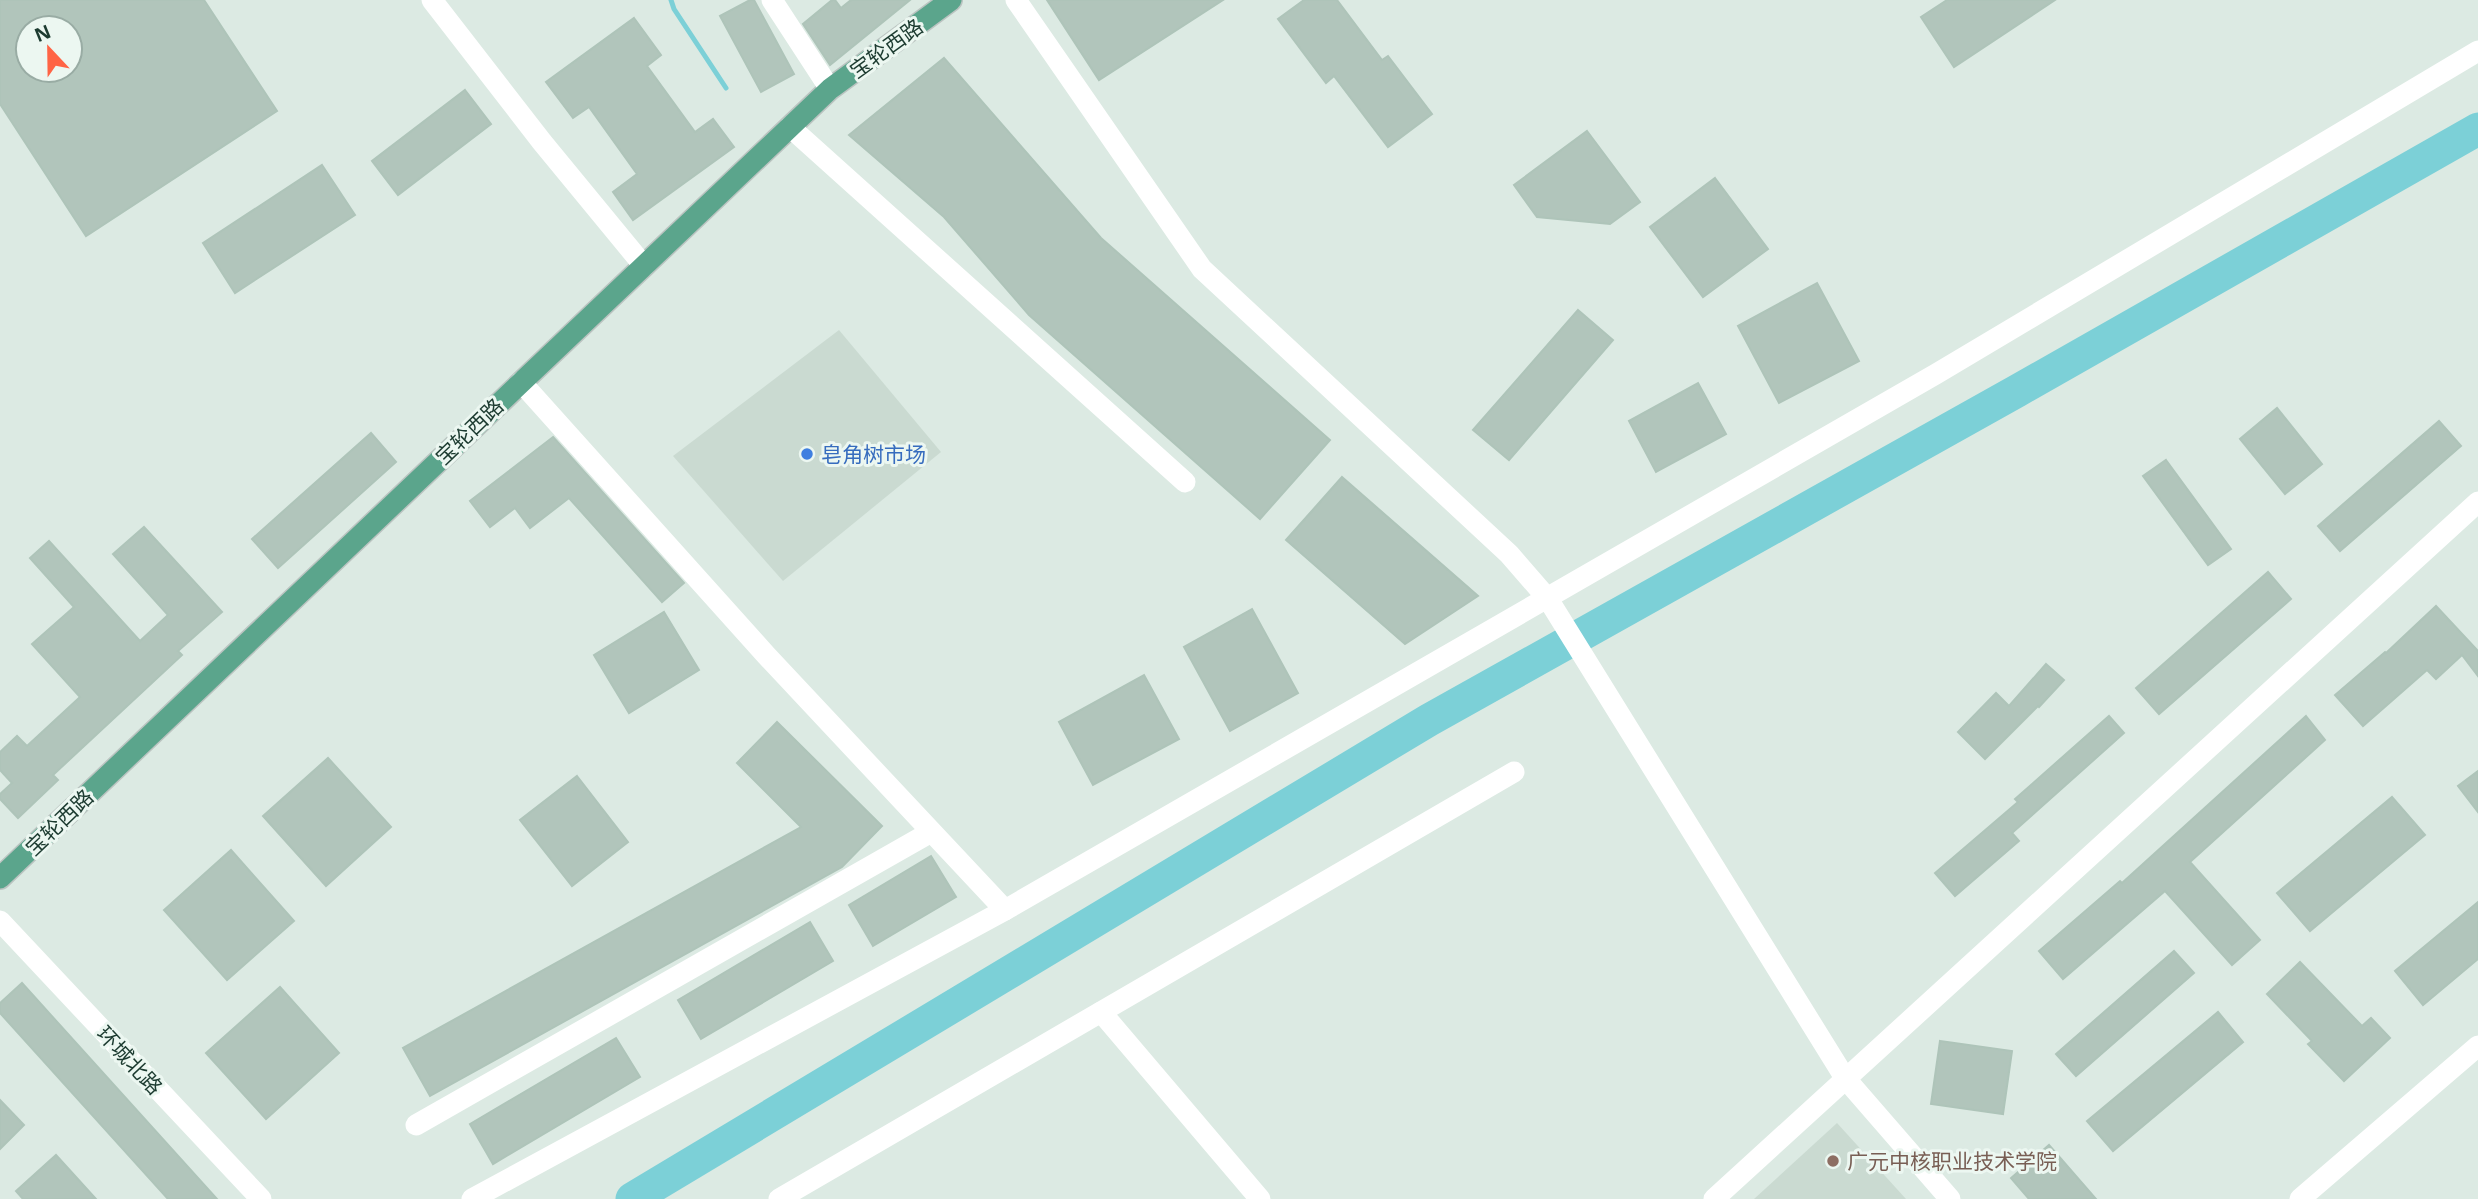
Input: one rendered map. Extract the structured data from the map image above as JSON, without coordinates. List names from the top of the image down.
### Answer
{
  "streets": {
    "main road": ["宝轮西路"],
    "street": ["环城北路"]
  },
  "places": ["皂角树市场", "广元中核职业技术学院"],
  "north": "top"
}
